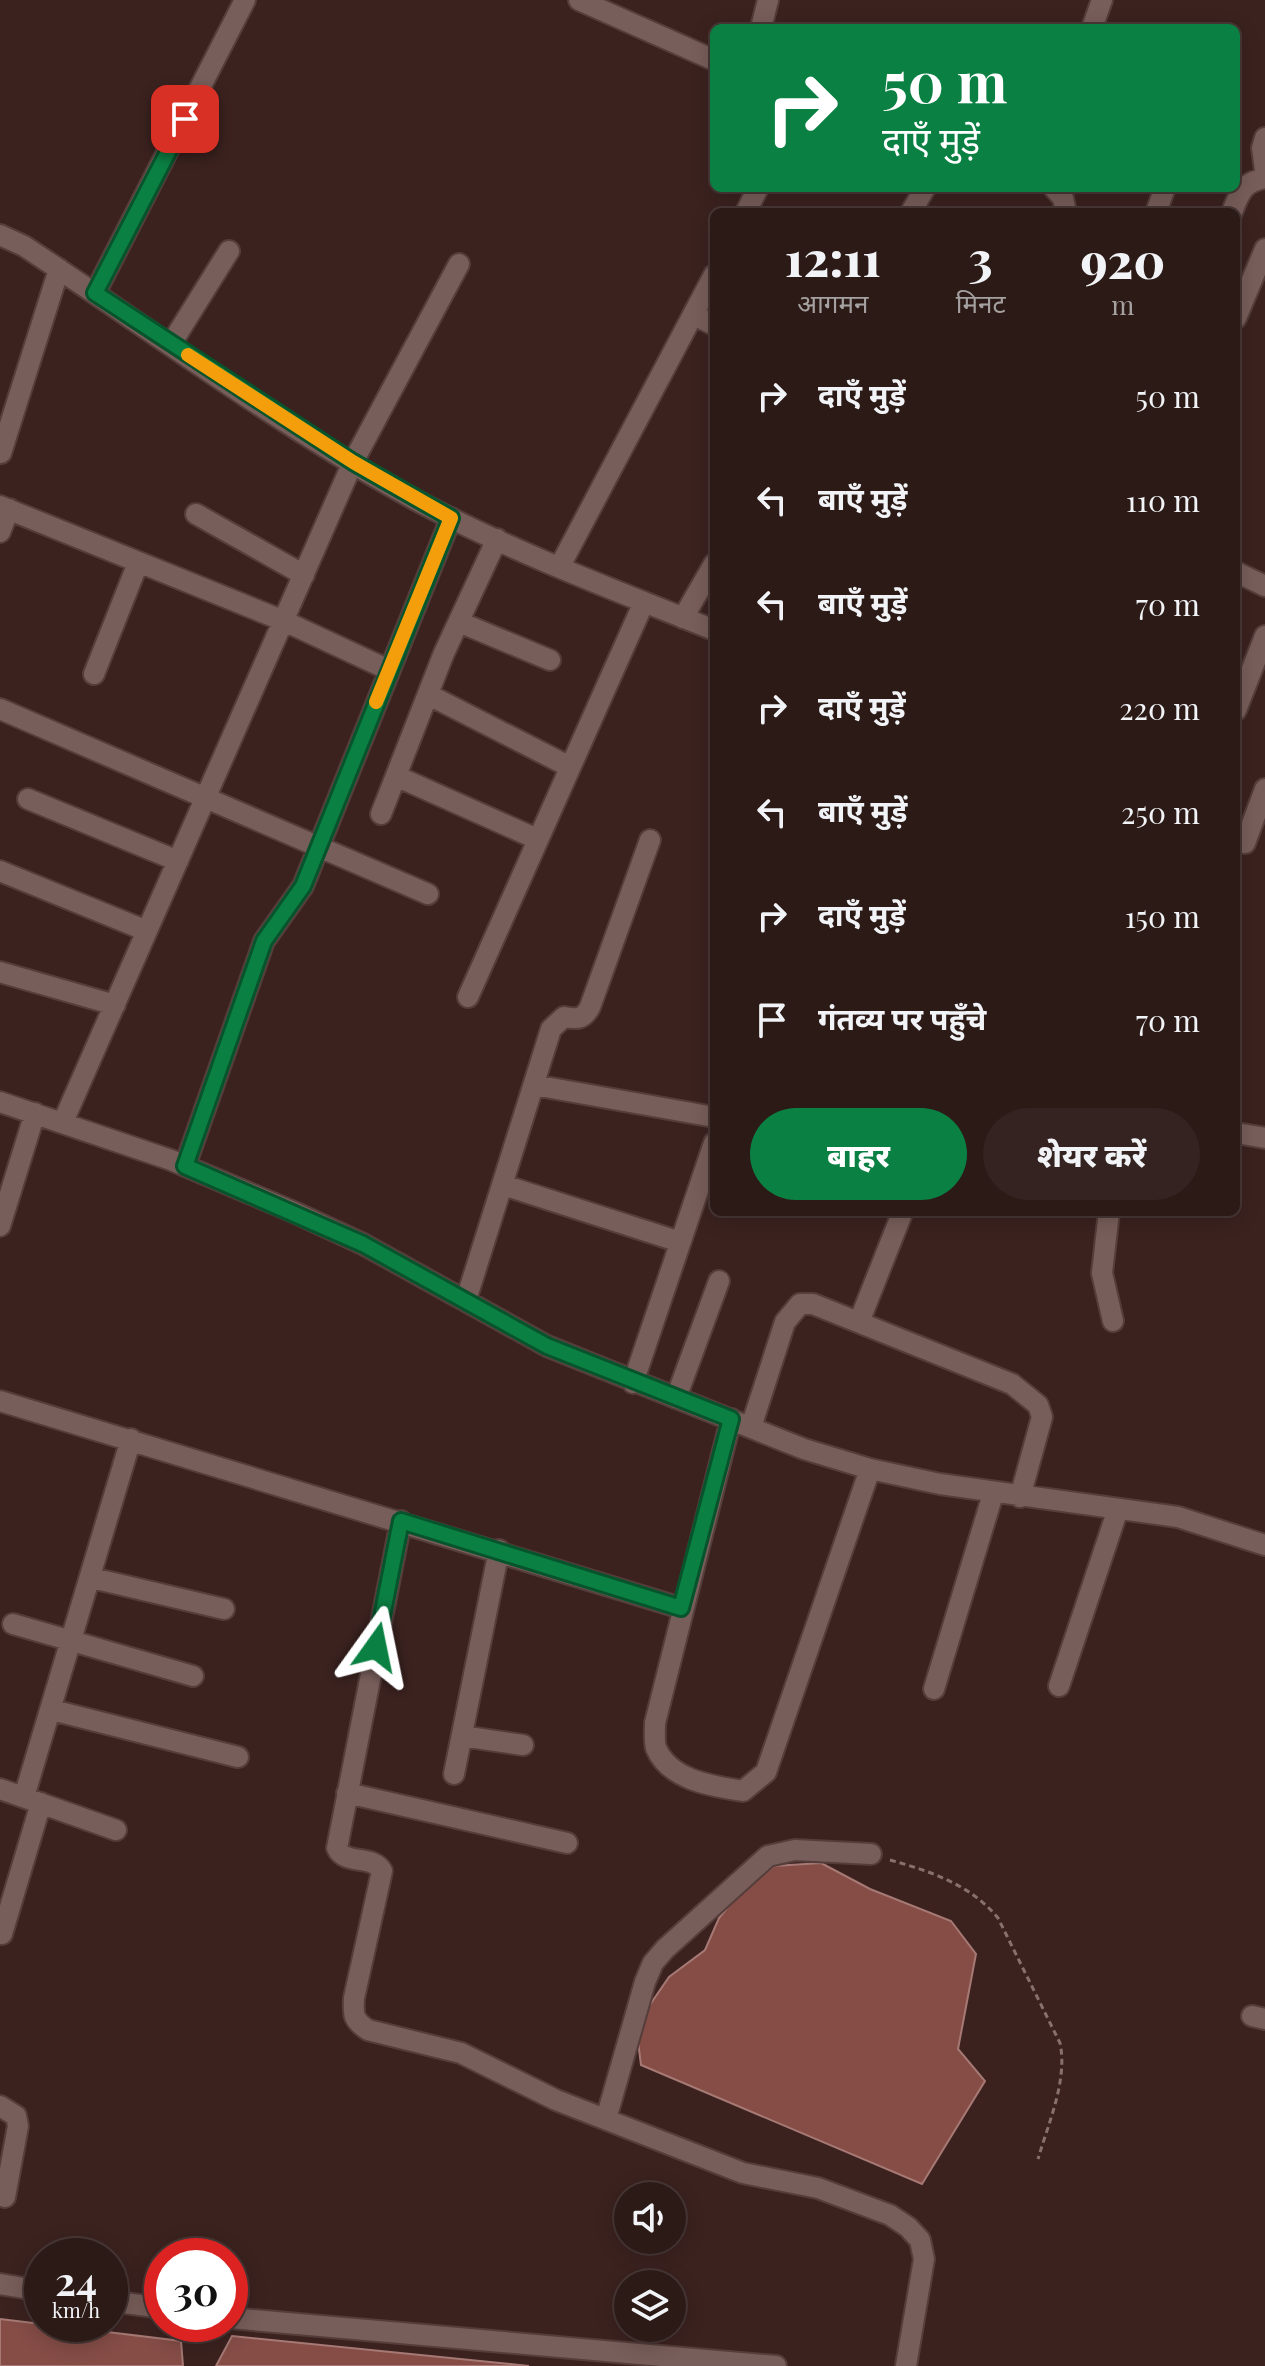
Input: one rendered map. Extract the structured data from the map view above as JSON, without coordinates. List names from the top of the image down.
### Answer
{
  "page": {
    "turn": ["50 m", "दाएँ मुड़ें"],
    "eta": [
      "12:11",
      "आगमन",
      "3",
      "मिनट",
      "920",
      "m"
    ],
    "list": [
      {
        "name": "दाएँ मुड़ें",
        "value": "50 m"
      },
      {
        "name": "बाएँ मुड़ें",
        "value": "110 m"
      },
      {
        "name": "बाएँ मुड़ें",
        "value": "70 m"
      },
      {
        "name": "दाएँ मुड़ें",
        "value": "220 m"
      },
      {
        "name": "बाएँ मुड़ें",
        "value": "250 m"
      },
      {
        "name": "दाएँ मुड़ें",
        "value": "150 m"
      },
      {
        "name": "गंतव्य पर पहुँचे",
        "value": "70 m"
      }
    ],
    "buttons": ["बाहर", "शेयर करें"],
    "speed": "24 km/h",
    "limit": "30"
  }
}
